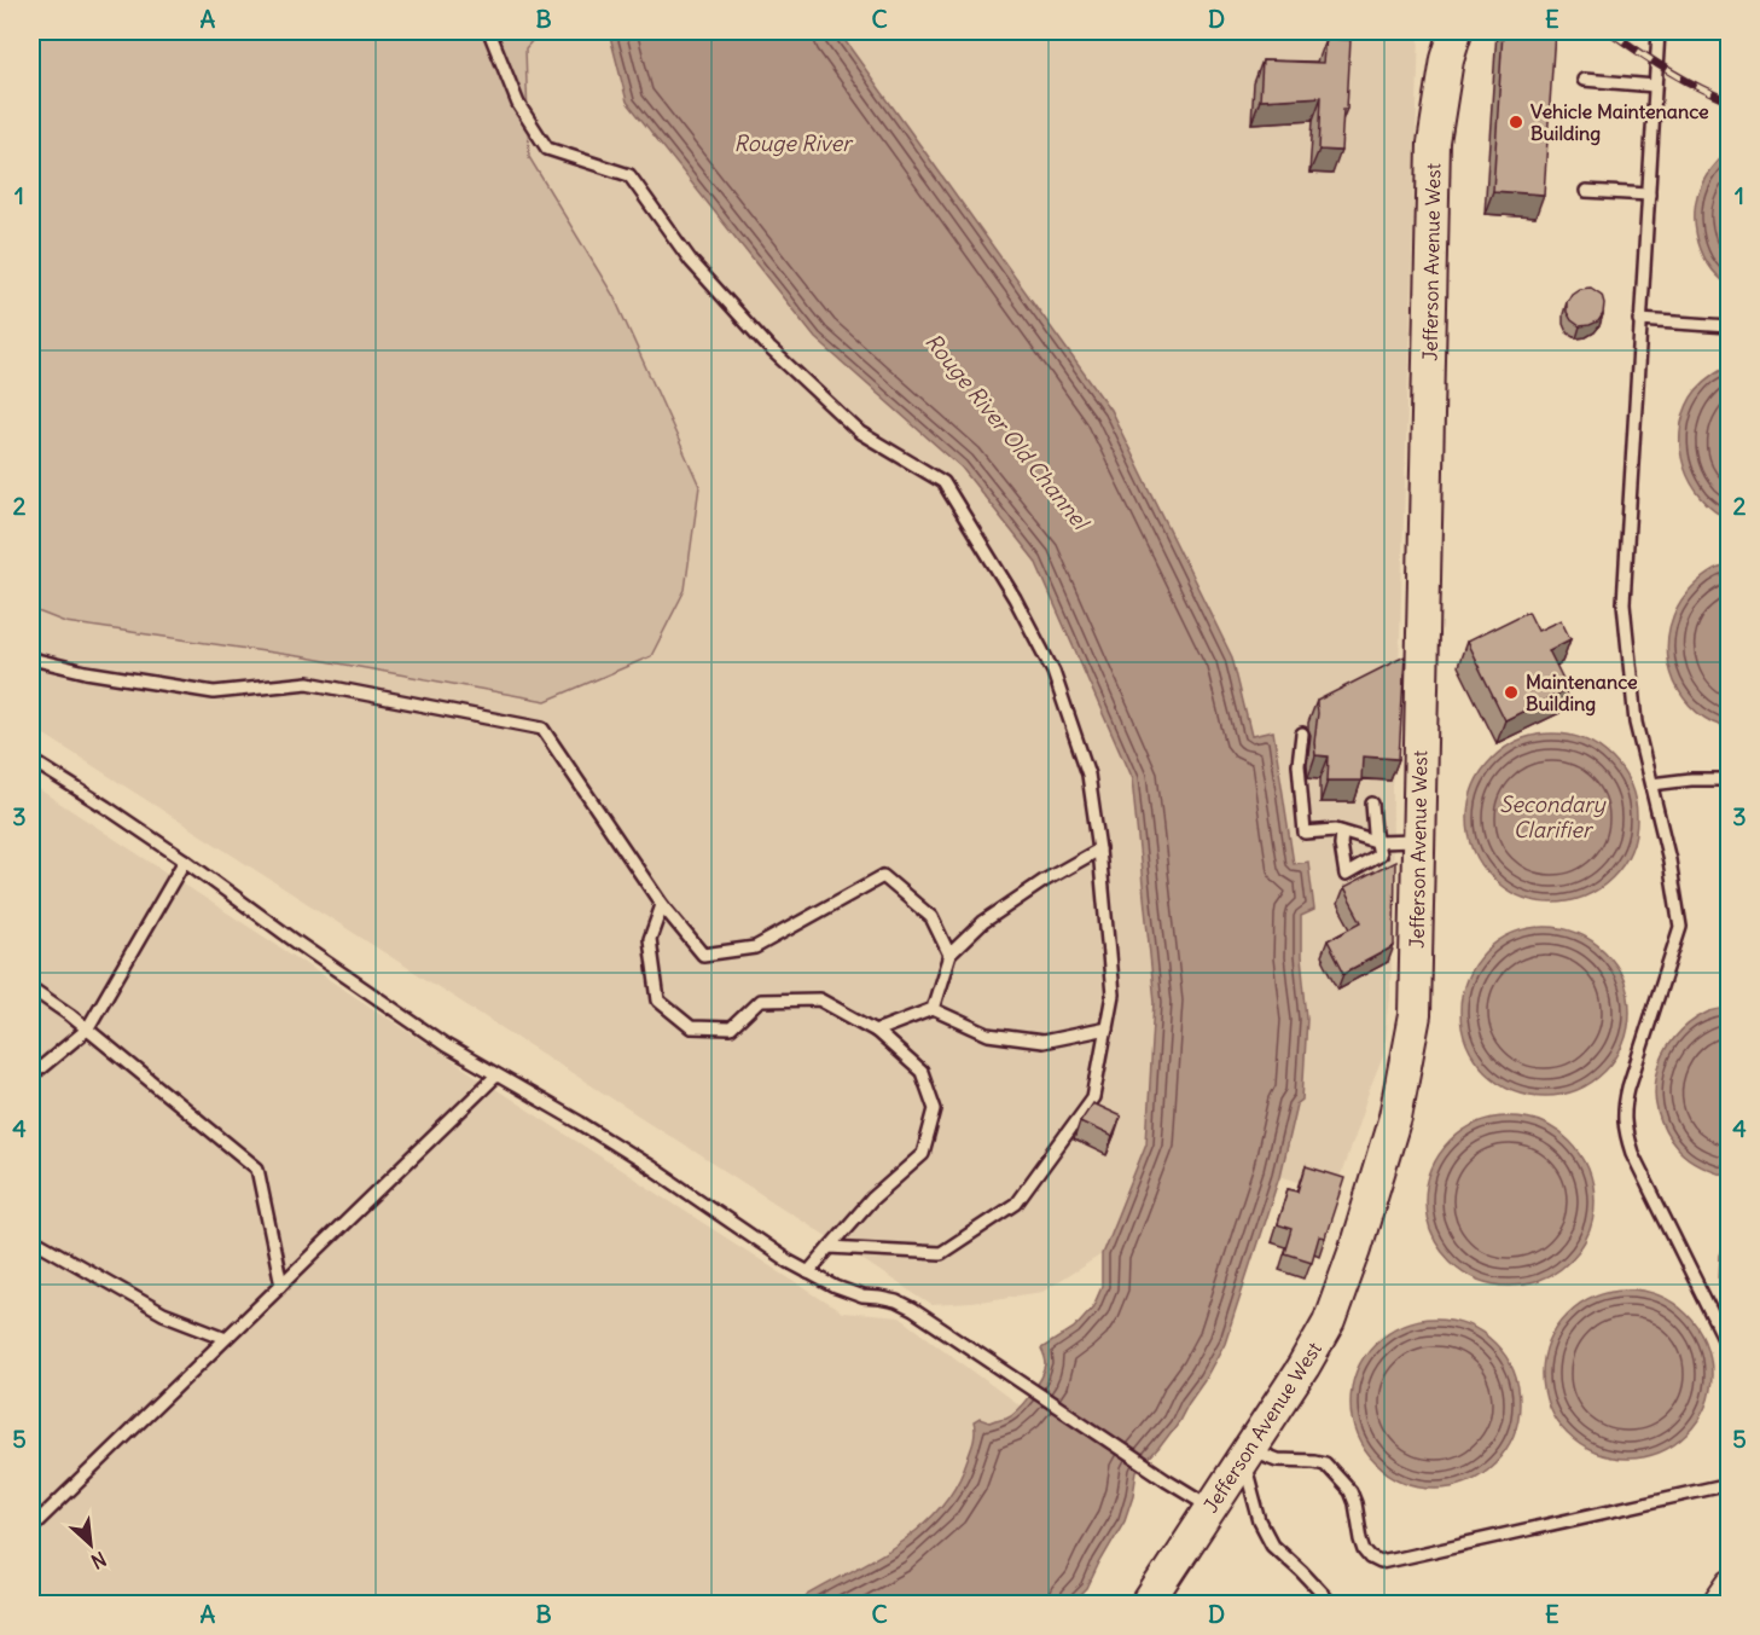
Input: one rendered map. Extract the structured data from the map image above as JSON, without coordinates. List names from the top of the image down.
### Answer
{
  "streets": {
    "main road": ["Jefferson Avenue West"]
  },
  "water": ["Rouge River", "Rouge River Old Channel", "Secondary Clarifier"],
  "places": ["Vehicle Maintenance Building", "Maintenance Building"],
  "north": "bottom right",
  "grid": {
    "columns": [
      "A",
      "B",
      "C",
      "D",
      "E"
    ],
    "rows": [
      "1",
      "2",
      "3",
      "4",
      "5"
    ]
  }
}
